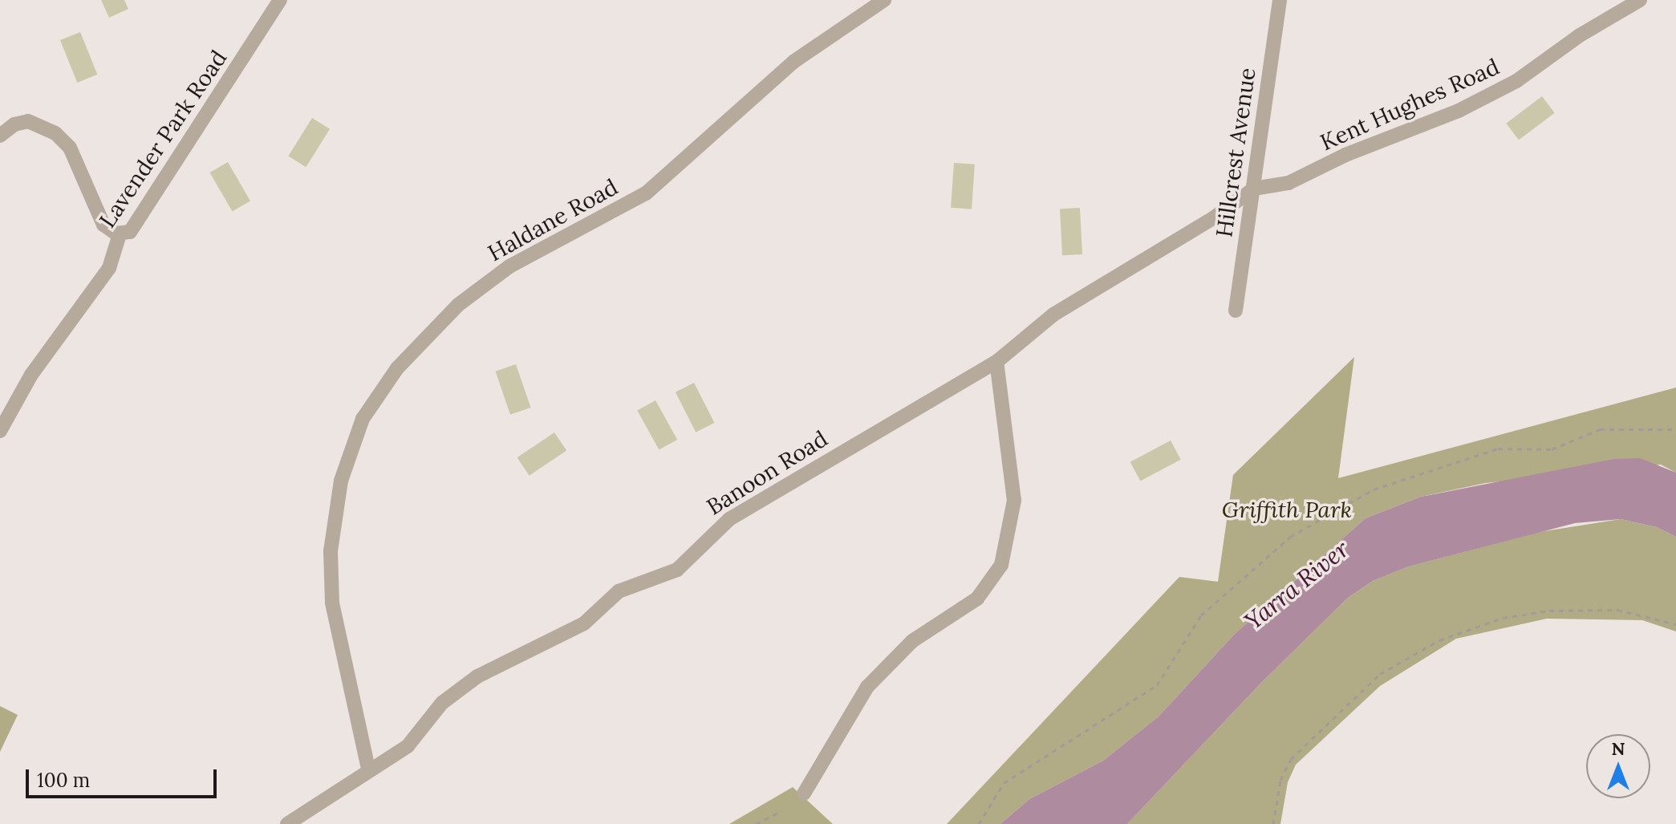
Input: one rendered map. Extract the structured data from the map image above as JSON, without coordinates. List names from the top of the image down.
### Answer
{
  "streets": {
    "street": [
      "Kent Hughes Road",
      "Lavender Park Road",
      "Hillcrest Avenue",
      "Haldane Road",
      "Banoon Road"
    ]
  },
  "crossings": [
    ["Kent Hughes Road", "Hillcrest Avenue"],
    ["Kent Hughes Road", "Banoon Road"],
    ["Hillcrest Avenue", "Banoon Road"],
    ["Haldane Road", "Banoon Road"]
  ],
  "water": ["Yarra River"],
  "parks": ["Griffith Park"],
  "scale_bar": "100 m",
  "north": "top"
}
